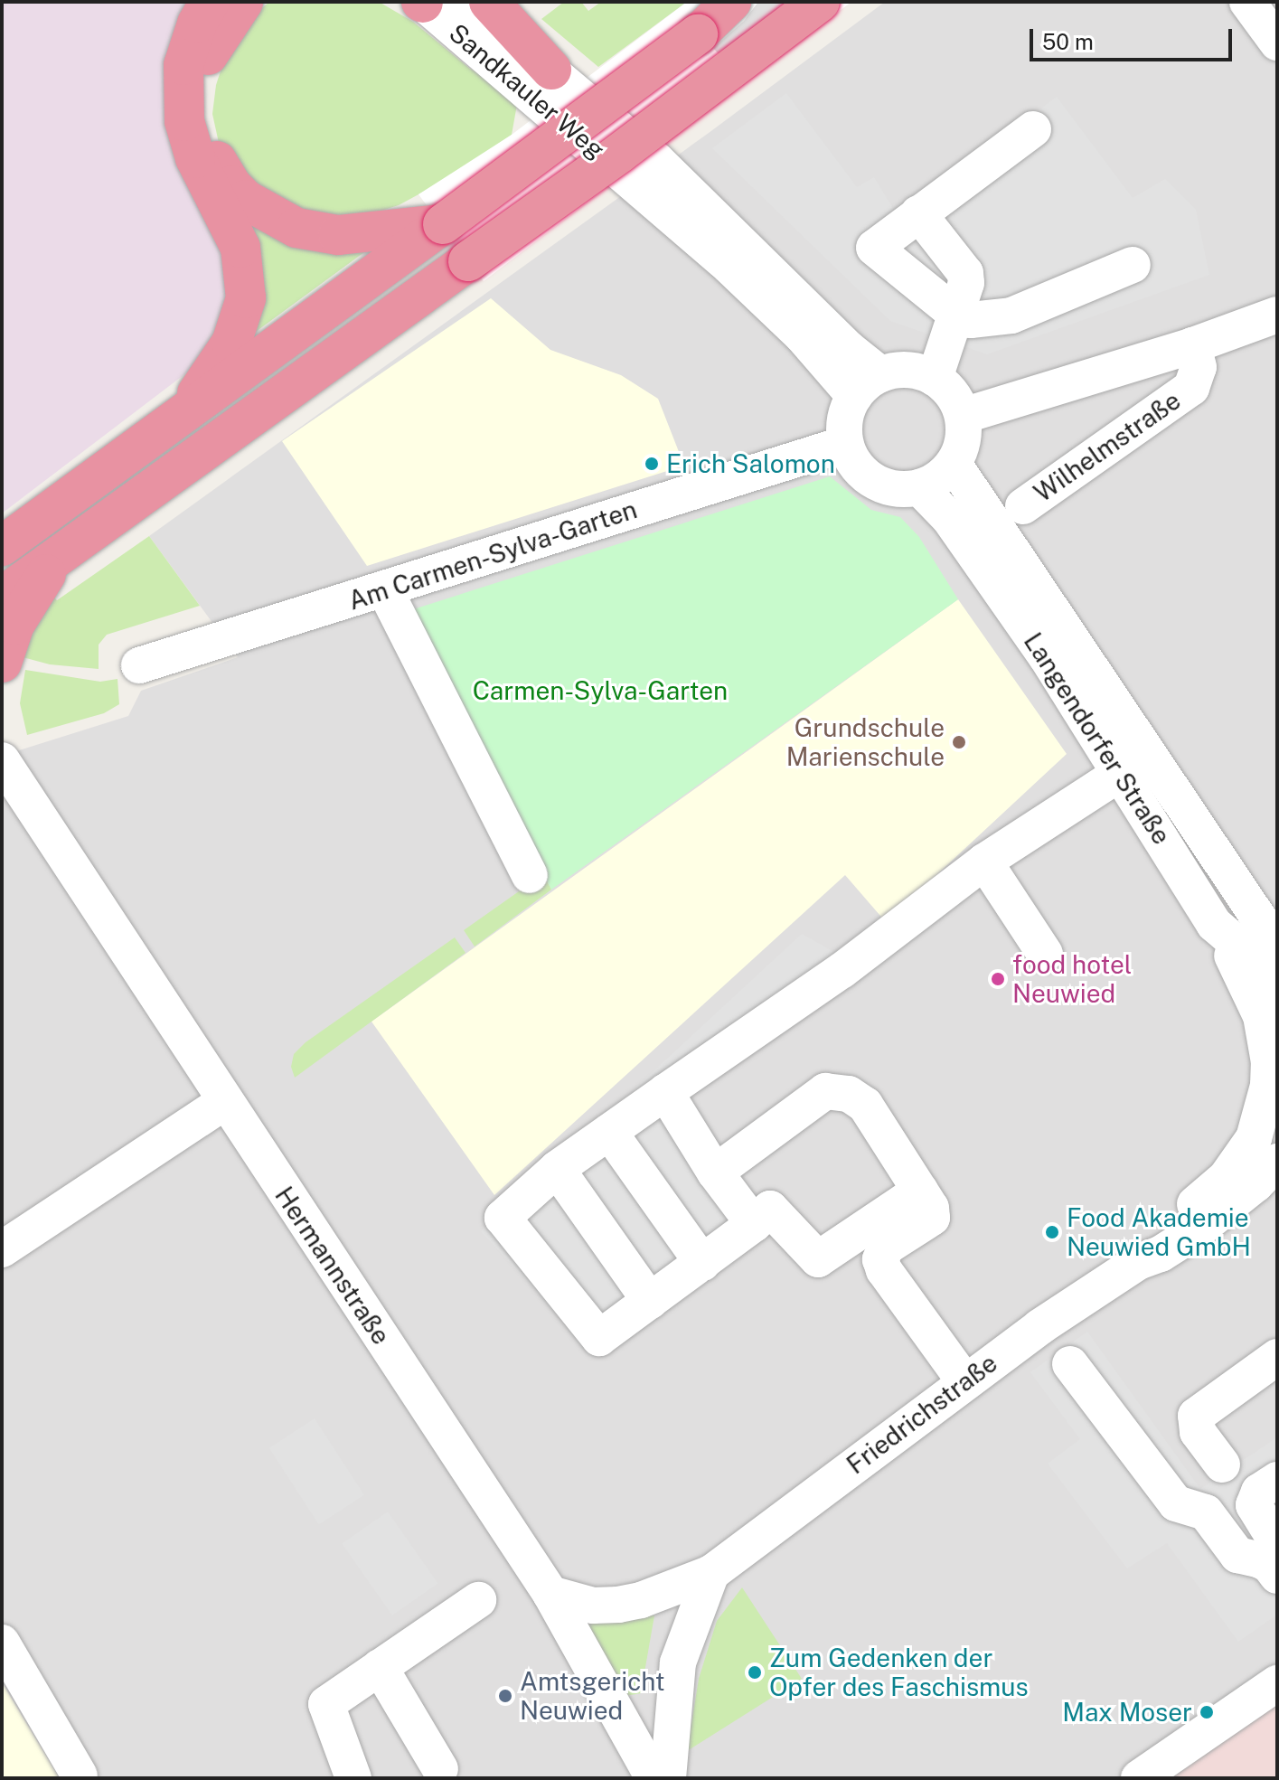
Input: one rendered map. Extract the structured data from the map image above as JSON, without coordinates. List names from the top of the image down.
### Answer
{
  "streets": {
    "street": [
      "Sandkauler Weg",
      "Wilhelmstraße",
      "Am Carmen-Sylva-Garten",
      "Langendorfer Straße",
      "Hermannstraße",
      "Friedrichstraße"
    ]
  },
  "crossings": [
    ["Wilhelmstraße", "Am Carmen-Sylva-Garten"],
    ["Wilhelmstraße", "Langendorfer Straße"],
    ["Am Carmen-Sylva-Garten", "Langendorfer Straße"],
    ["Langendorfer Straße", "Friedrichstraße"],
    ["Hermannstraße", "Friedrichstraße"]
  ],
  "parks": ["Carmen-Sylva-Garten"],
  "places": [
    "Erich Salomon",
    "Grundschule Marienschule",
    "food hotel Neuwied",
    "Food Akademie Neuwied GmbH",
    "Zum Gedenken der Opfer des Faschismus",
    "Amtsgericht Neuwied",
    "Max Moser"
  ],
  "scale_bar": "50 m"
}
